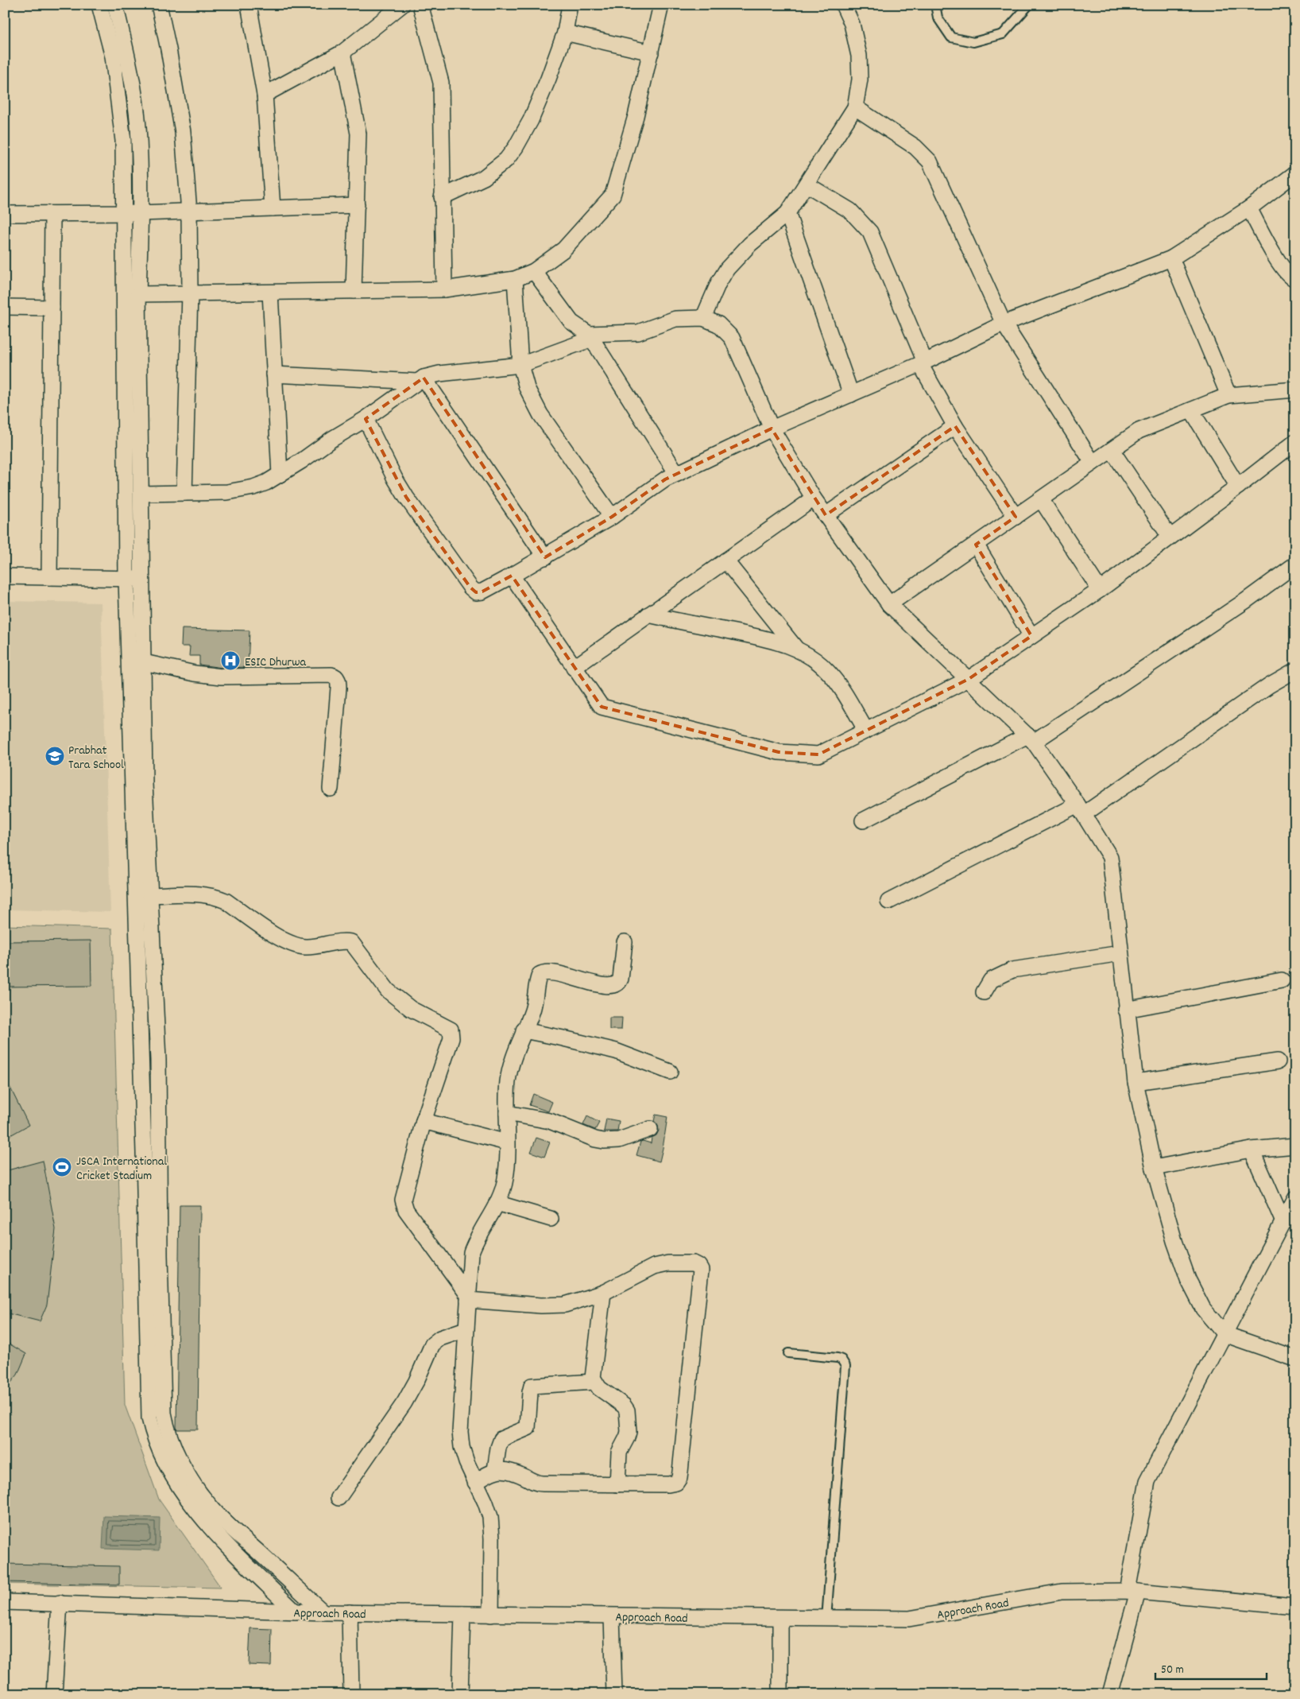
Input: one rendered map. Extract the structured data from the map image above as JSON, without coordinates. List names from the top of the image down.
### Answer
{
  "streets": {
    "street": ["Approach Road"]
  },
  "places": {
    "hospital": ["ESIC Dhurwa"],
    "school or university": ["Prabhat Tara School"],
    "sports": ["JSCA International Cricket Stadium"]
  },
  "scale_bar": "50 m"
}
